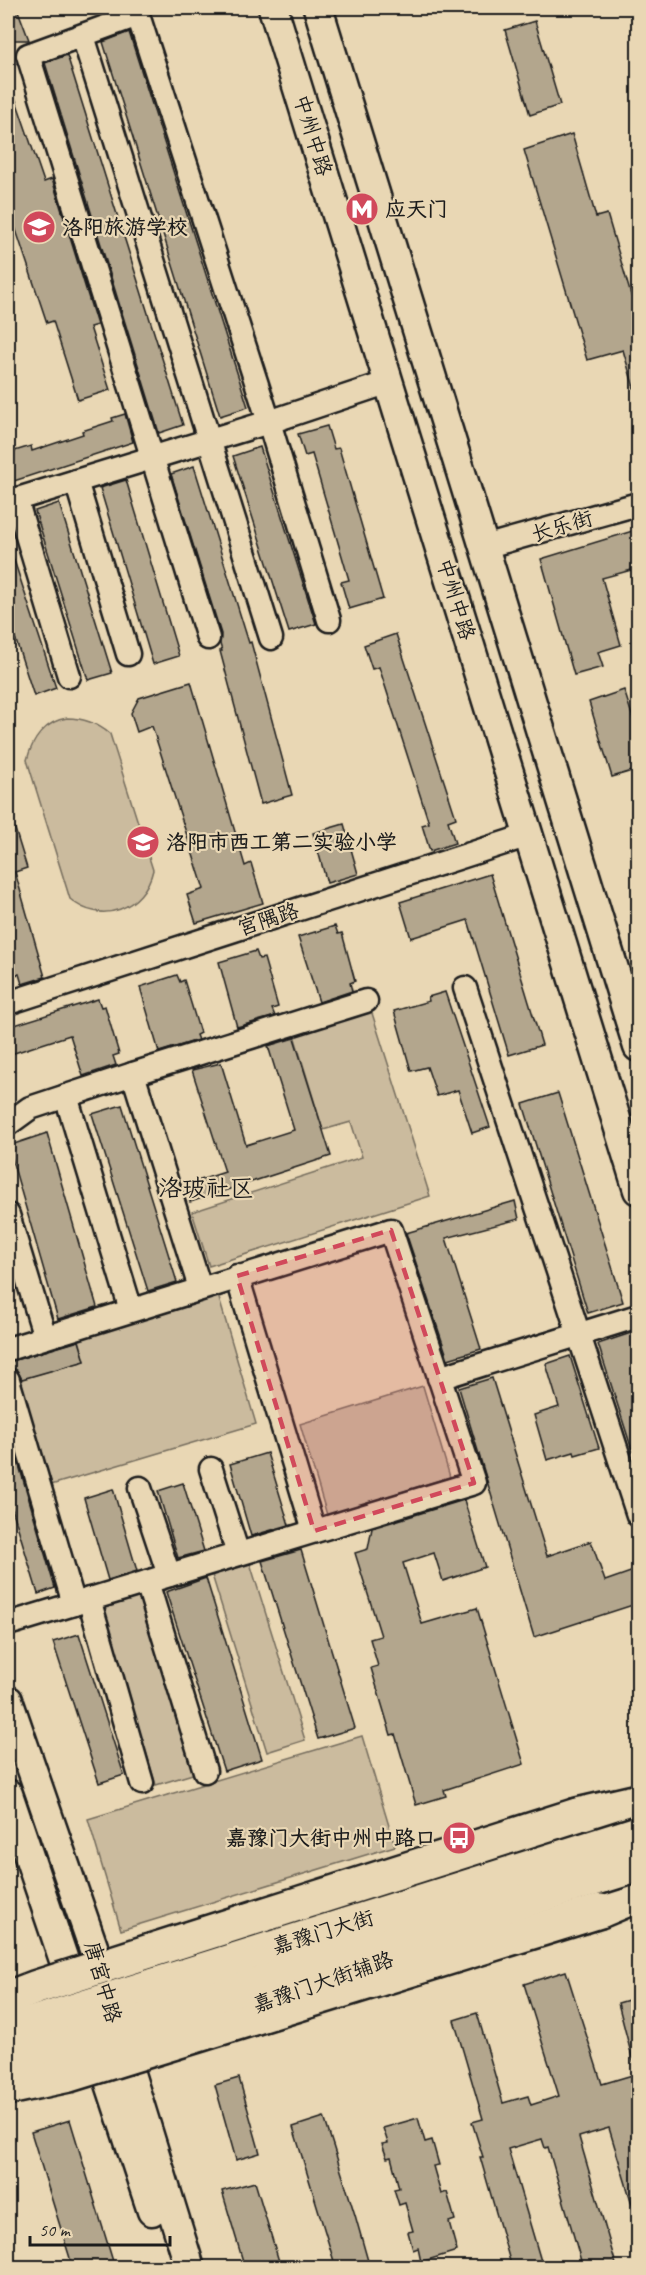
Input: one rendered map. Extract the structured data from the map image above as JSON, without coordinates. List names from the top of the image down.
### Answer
{
  "streets": {
    "highway": ["嘉豫门大街"],
    "main road": ["中州中路", "唐宫中路", "嘉豫门大街辅路"],
    "street": ["长乐街", "宫隅路"]
  },
  "crossings": [
    ["中州中路", "长乐街"],
    ["中州中路", "宫隅路"],
    ["唐宫中路", "嘉豫门大街辅路"]
  ],
  "districts": ["洛玻社区"],
  "places": {
    "metro station": ["应天门"],
    "school or university": ["洛阳旅游学校", "洛阳市西工第二实验小学"],
    "bus stop": ["嘉豫门大街中州中路口"]
  },
  "scale_bar": "50 m"
}
